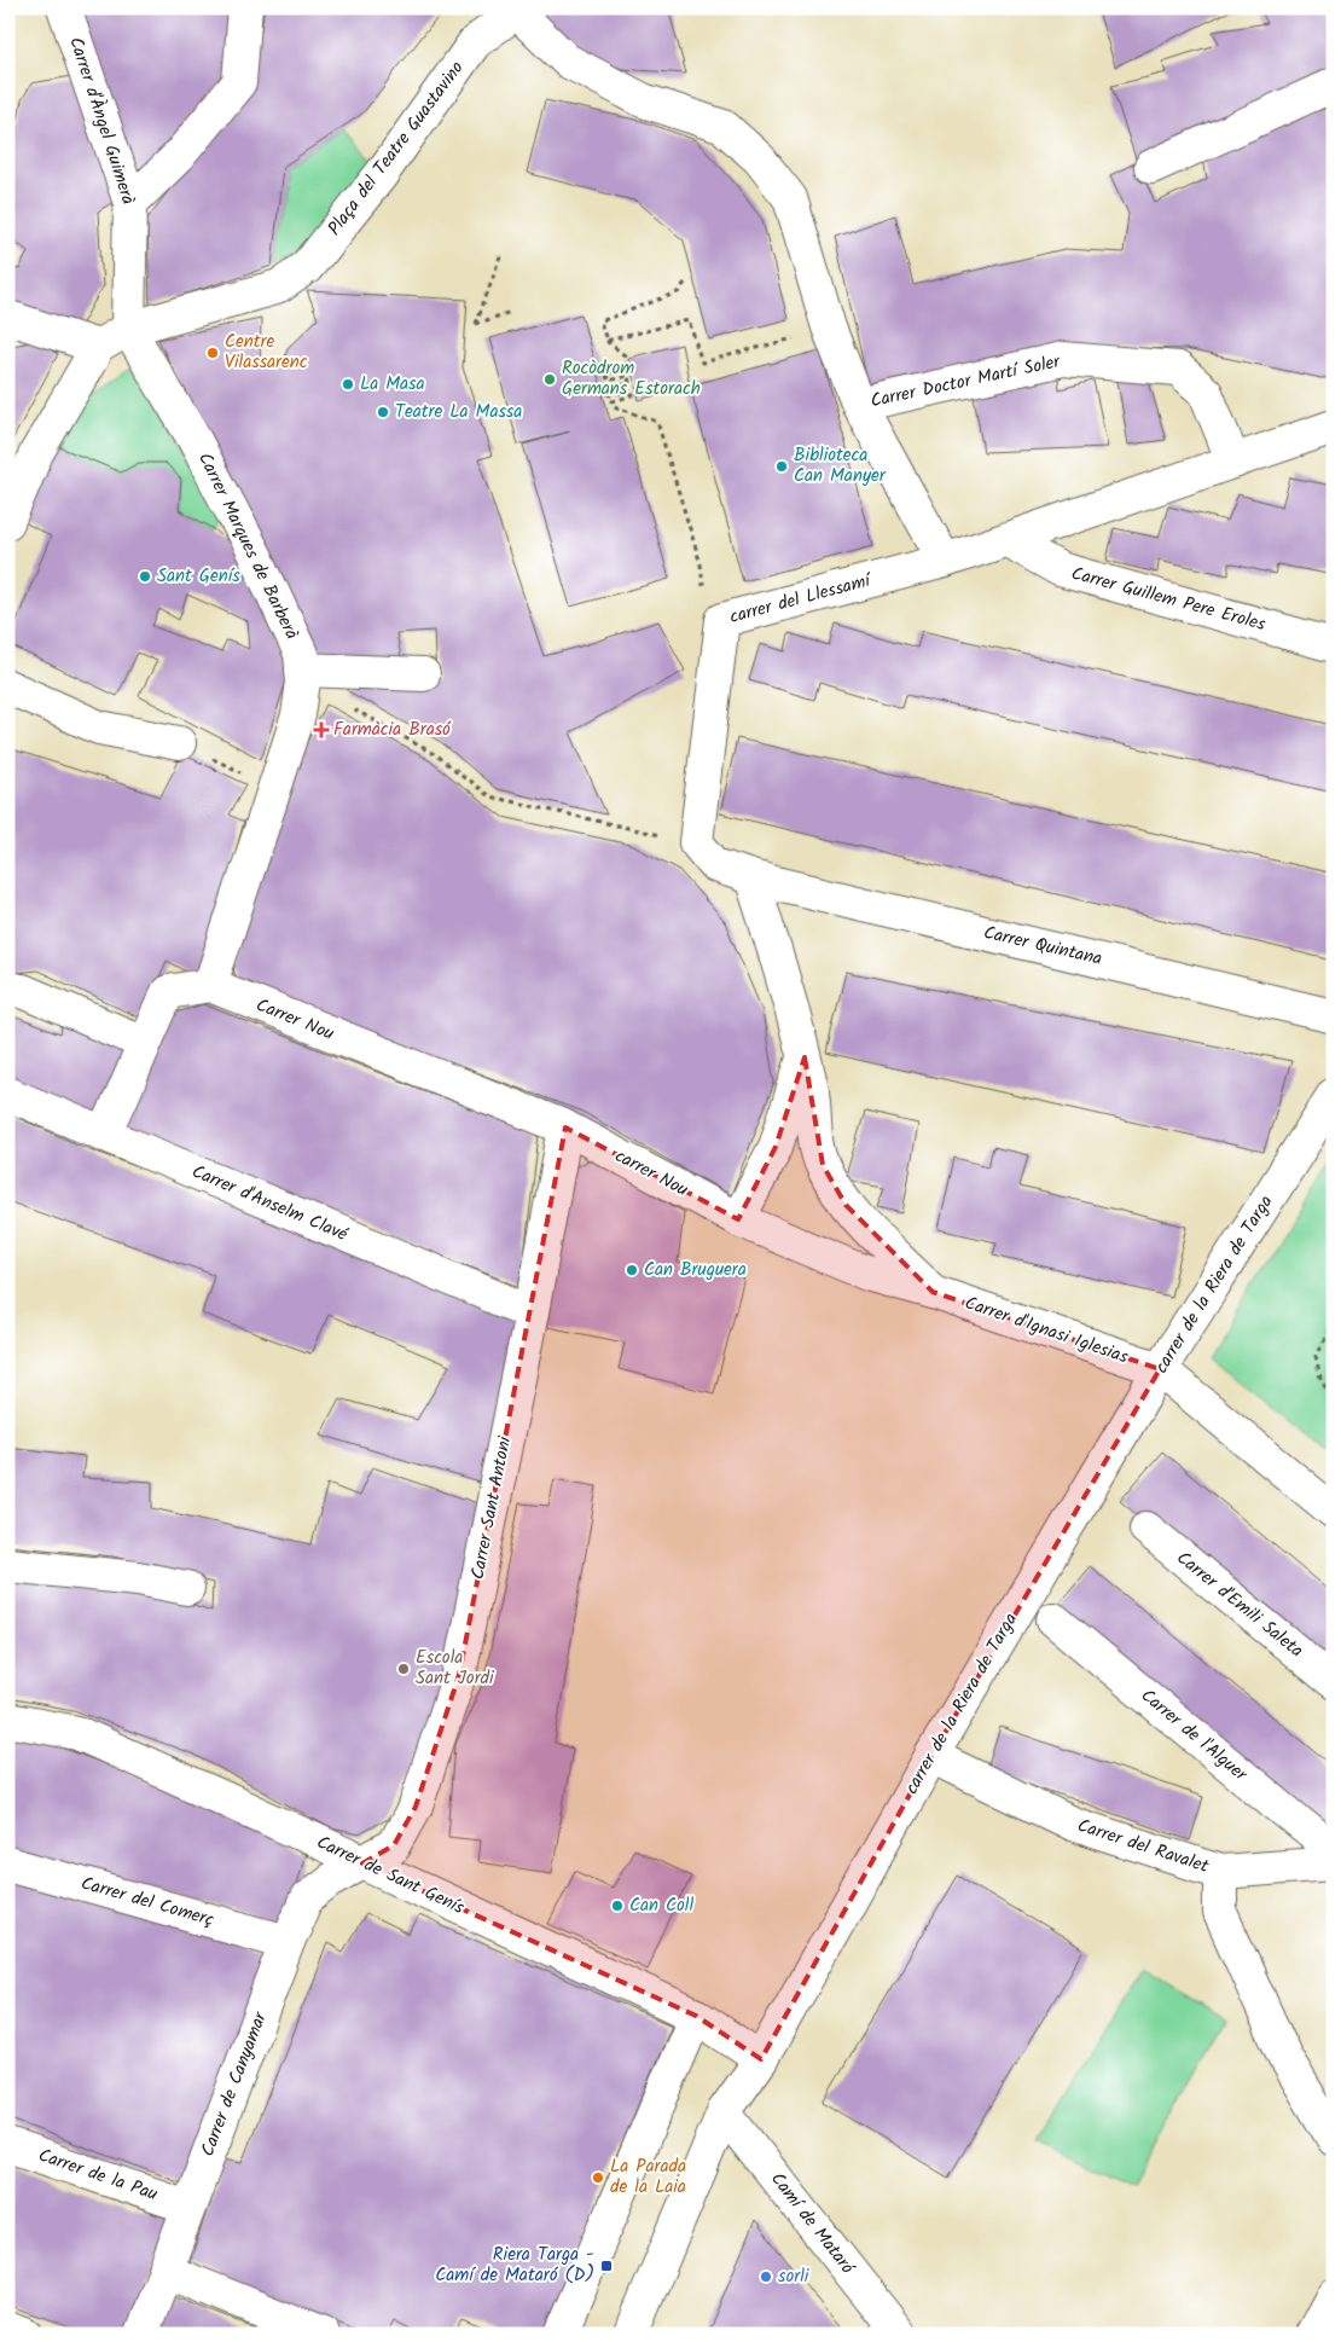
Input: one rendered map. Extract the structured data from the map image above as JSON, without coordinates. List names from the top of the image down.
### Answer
{
  "streets": {
    "street": [
      "Carrer d'Àngel Guimerà",
      "Plaça del Teatre Guastavino",
      "Carrer Doctor Martí Soler",
      "Carrer Marques de Barberà",
      "carrer del Llessamí",
      "Carrer Guillem Pere Eroles",
      "Carrer Quintana",
      "Carrer Nou",
      "carrer Nou",
      "Carrer d'Anselm Clavé",
      "carrer de la Riera de Targa",
      "Carrer d'Ignasi Iglesias",
      "Carrer Sant Antoni",
      "Carrer d'Emili Saleta",
      "Carrer de l'Alguer",
      "Carrer del Ravalet",
      "Carrer de Sant Genís",
      "Carrer del Comerç",
      "Carrer de Canyamar",
      "Carrer de la Pau",
      "Camí de Mataró"
    ]
  },
  "crossings": [
    ["Carrer d'Àngel Guimerà", "Plaça del Teatre Guastavino"],
    ["Carrer d'Àngel Guimerà", "Carrer Marques de Barberà"],
    ["Plaça del Teatre Guastavino", "Carrer Marques de Barberà"],
    ["Carrer Doctor Martí Soler", "carrer del Llessamí"],
    ["Carrer Marques de Barberà", "Carrer Nou"],
    ["carrer del Llessamí", "Carrer Guillem Pere Eroles"],
    ["Carrer Nou", "carrer Nou"],
    ["Carrer Nou", "Carrer Sant Antoni"],
    ["carrer Nou", "Carrer d'Ignasi Iglesias"],
    ["carrer Nou", "Carrer Sant Antoni"],
    ["Carrer d'Anselm Clavé", "Carrer Sant Antoni"],
    ["carrer de la Riera de Targa", "Carrer d'Ignasi Iglesias"],
    ["carrer de la Riera de Targa", "Carrer del Ravalet"],
    ["carrer de la Riera de Targa", "Carrer de Sant Genís"],
    ["carrer de la Riera de Targa", "Camí de Mataró"],
    ["Carrer Sant Antoni", "Carrer de Sant Genís"],
    ["Carrer Sant Antoni", "Carrer de Canyamar"],
    ["Carrer de Sant Genís", "Carrer de Canyamar"],
    ["Carrer del Comerç", "Carrer de Canyamar"],
    ["Carrer de Canyamar", "Carrer de la Pau"]
  ],
  "places": {
    "other": [
      "Centre Vilassarenc",
      "Rocòdrom Germans Estorach",
      "La Masa",
      "Teatre La Massa",
      "Biblioteca Can Manyer",
      "Sant Genís",
      "Can Bruguera",
      "Escola Sant Jordi",
      "Can Coll",
      "La Parada de la Laia",
      "sorli"
    ],
    "health": ["Farmàcia Brasó"],
    "transit": ["Riera Targa - Camí de Mataró (D)"]
  }
}
